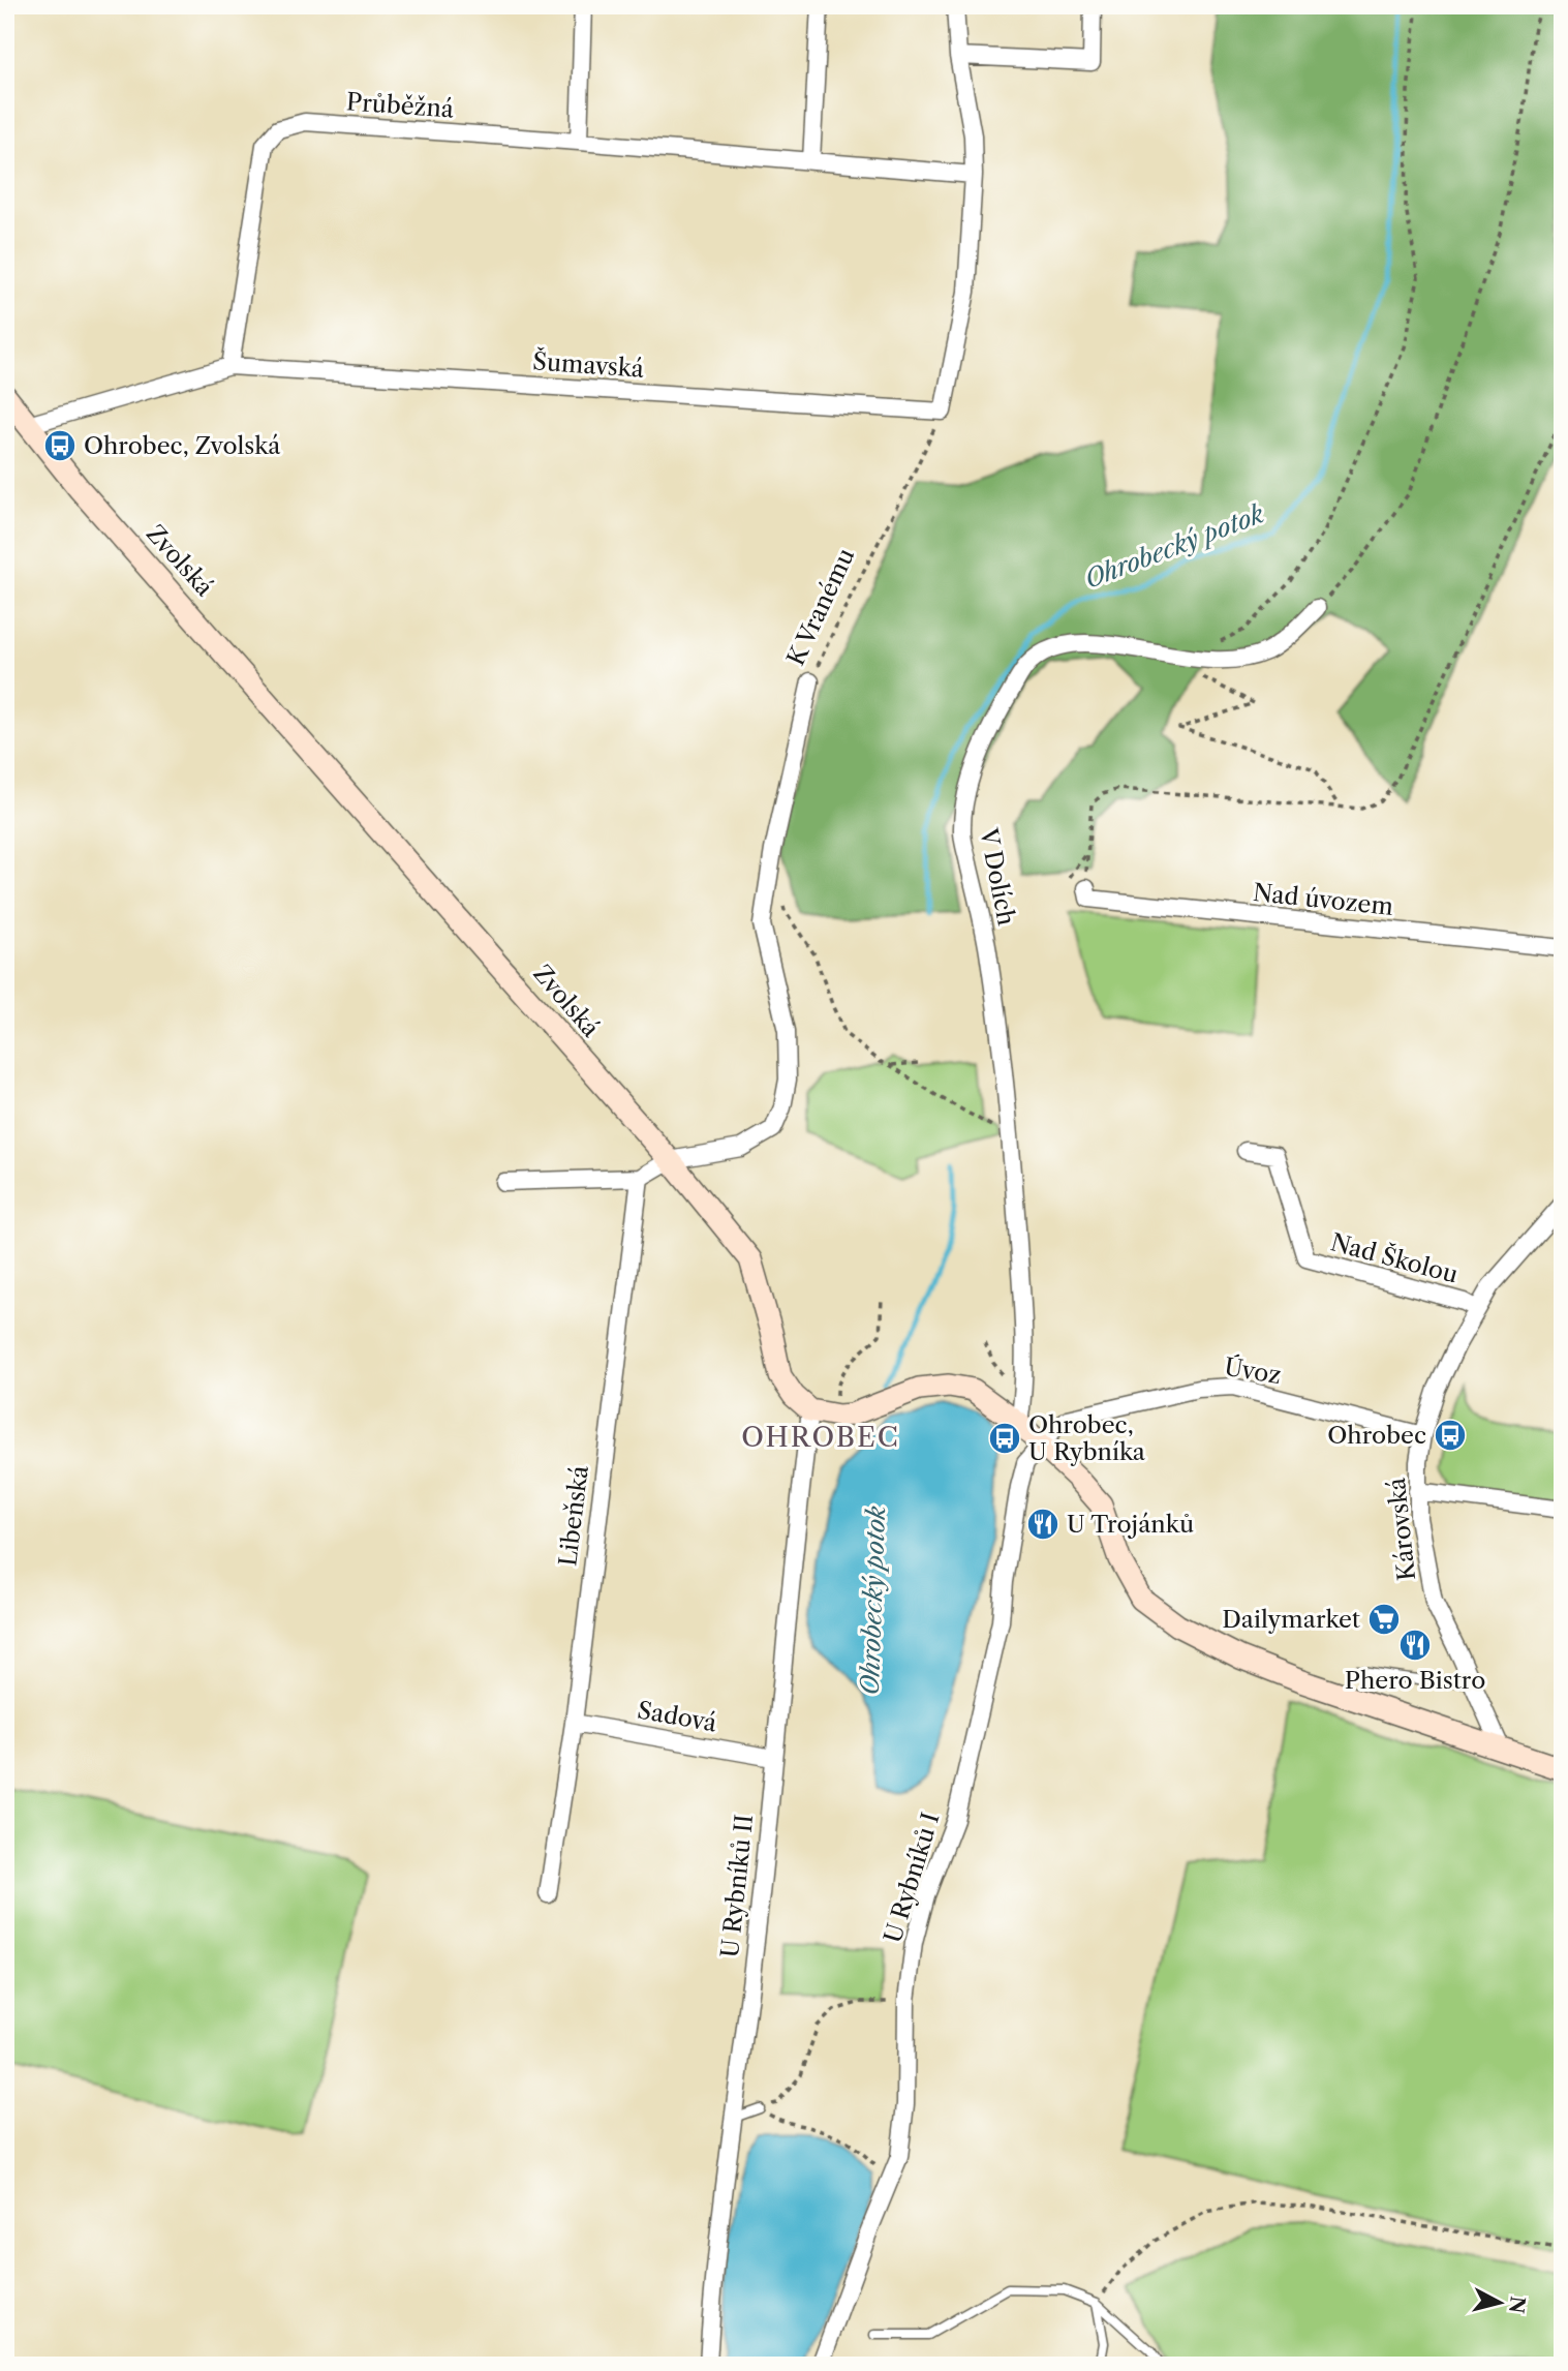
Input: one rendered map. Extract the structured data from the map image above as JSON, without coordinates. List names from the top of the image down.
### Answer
{
  "streets": {
    "street": [
      "Průběžná",
      "Šumavská",
      "Zvolská",
      "K Vranému",
      "V Dolích",
      "Nad úvozem",
      "Nad Školou",
      "Úvoz",
      "Libeňská",
      "Károvská",
      "Sadová",
      "U Rybníků I",
      "U Rybníků II"
    ]
  },
  "crossings": [
    ["Průběžná", "Šumavská"],
    ["Šumavská", "K Vranému"],
    ["Zvolská", "K Vranému"],
    ["Zvolská", "U Rybníků II"],
    ["Nad Školou", "Károvská"],
    ["Úvoz", "Károvská"],
    ["Úvoz", "U Rybníků I"],
    ["Libeňská", "Sadová"],
    ["Sadová", "U Rybníků II"]
  ],
  "districts": ["OHROBEC"],
  "water": ["Ohrobecký potok"],
  "places": {
    "bus stop": ["Ohrobec, Zvolská", "Ohrobec", "Ohrobec, U Rybníka"],
    "restaurant": ["U Trojánků", "Phero Bistro"],
    "supermarket": ["Dailymarket"]
  },
  "north": "right"
}
